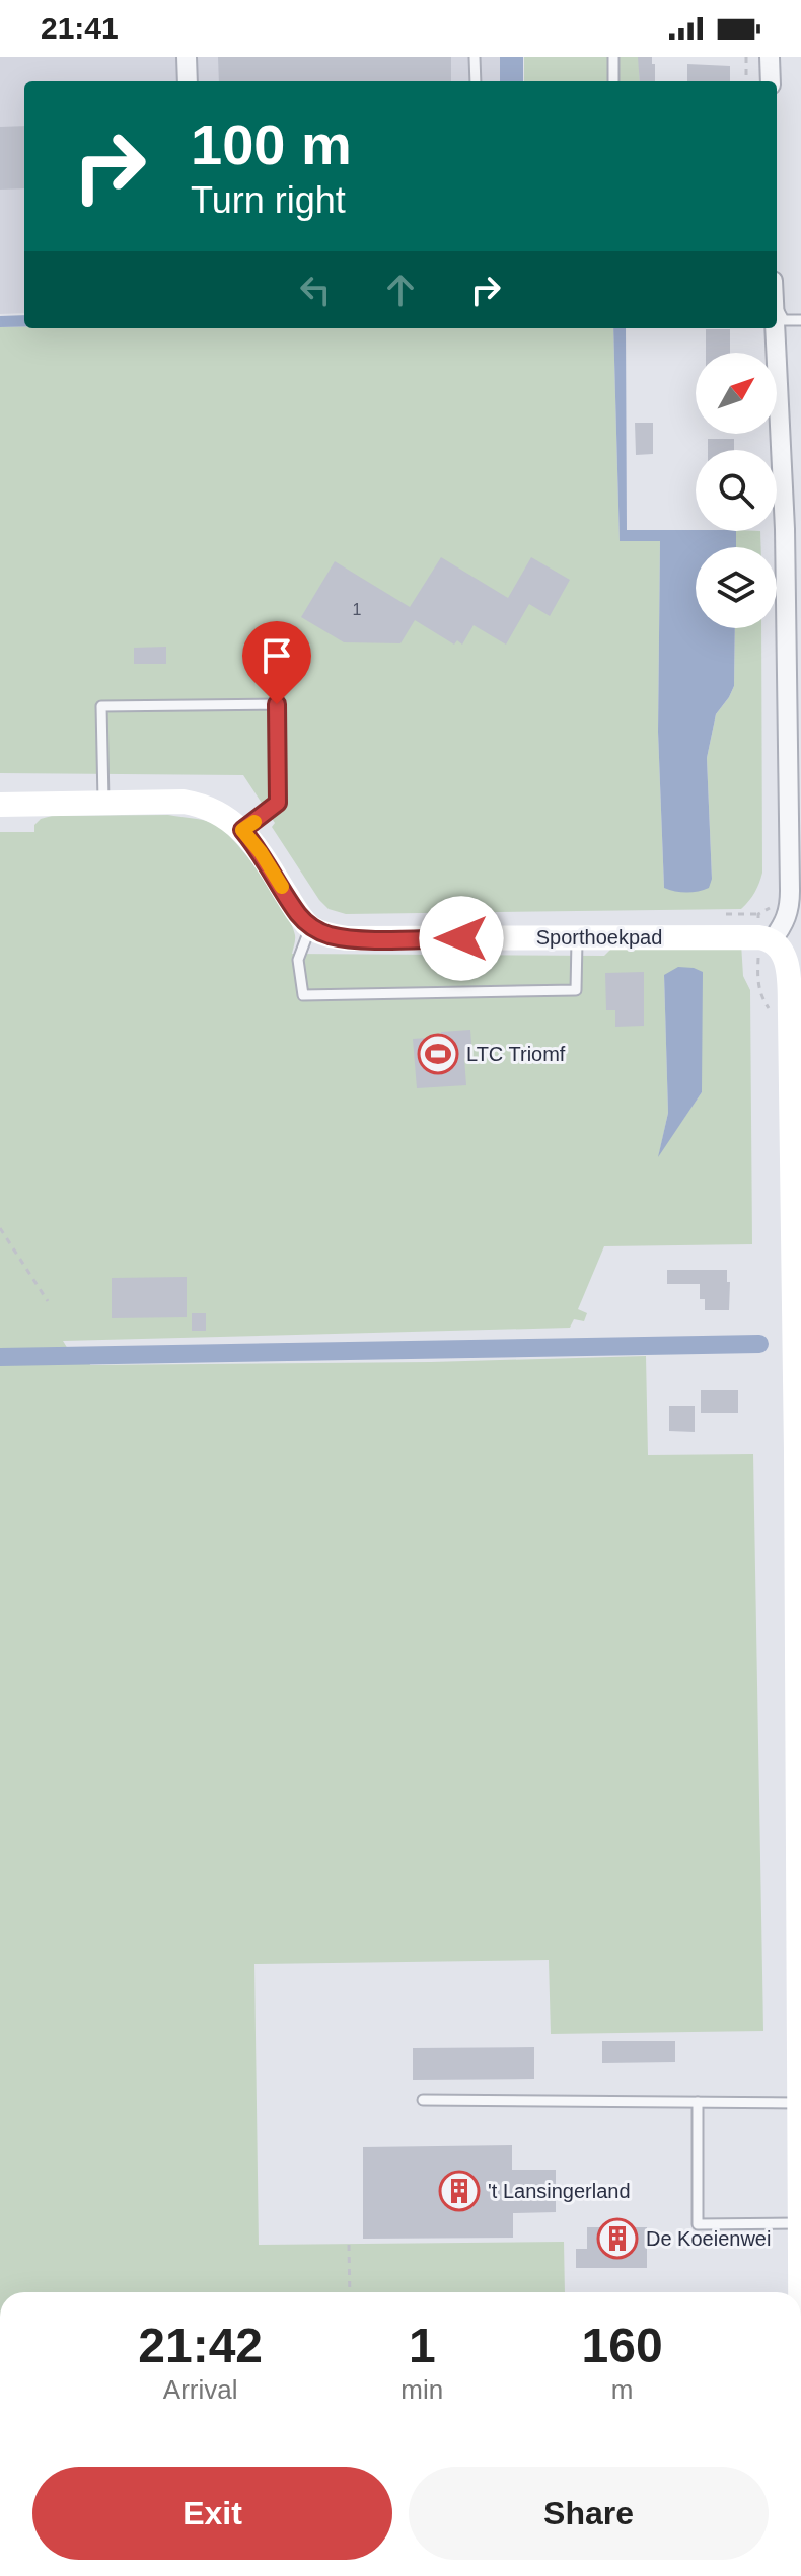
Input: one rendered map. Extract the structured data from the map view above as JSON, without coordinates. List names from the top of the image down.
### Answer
{
  "streets": {
    "street": ["Sporthoekpad"]
  },
  "places": {
    "sports": ["LTC Triomf"],
    "building": ["'t Lansingerland", "De Koeienwei"]
  },
  "house_numbers": ["1"],
  "north": "top right",
  "page": {
    "status": "21:41",
    "turn": ["100 m", "Turn right"],
    "eta": [
      "21:42",
      "Arrival",
      "1",
      "min",
      "160",
      "m"
    ],
    "buttons": ["Exit", "Share"]
  }
}
